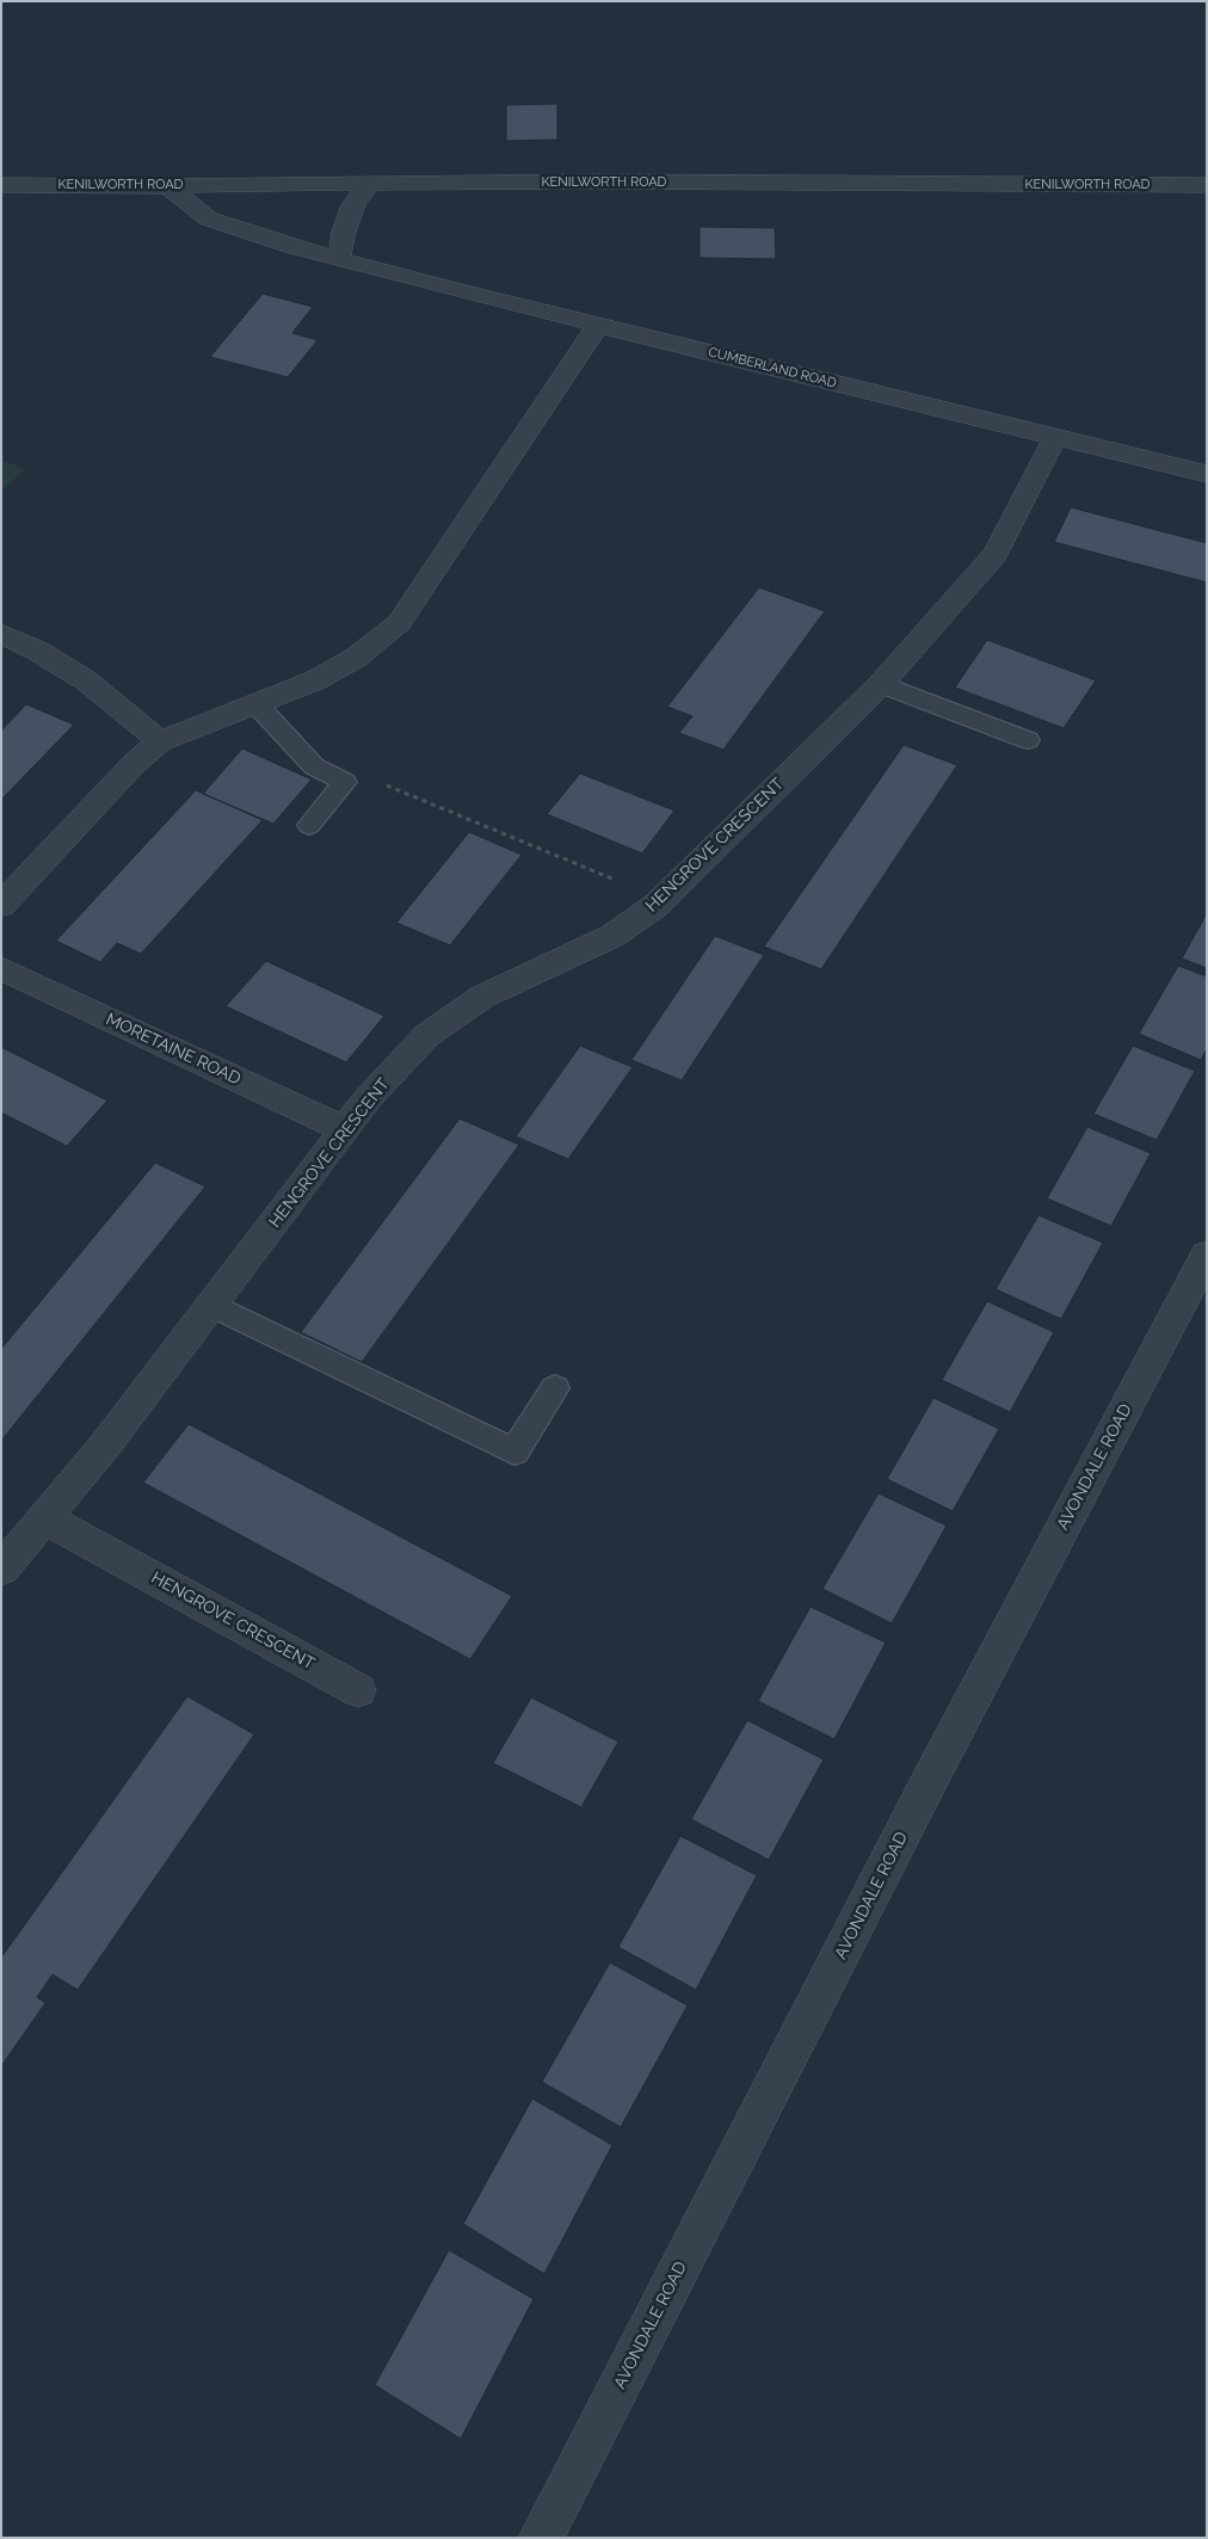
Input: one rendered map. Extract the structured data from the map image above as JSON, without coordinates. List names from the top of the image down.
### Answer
{
  "streets": {
    "street": [
      "KENILWORTH ROAD",
      "CUMBERLAND ROAD",
      "HENGROVE CRESCENT",
      "MORETAINE ROAD",
      "AVONDALE ROAD"
    ]
  },
  "crossings": [
    ["KENILWORTH ROAD", "CUMBERLAND ROAD"],
    ["CUMBERLAND ROAD", "HENGROVE CRESCENT"],
    ["HENGROVE CRESCENT", "MORETAINE ROAD"]
  ]
}
